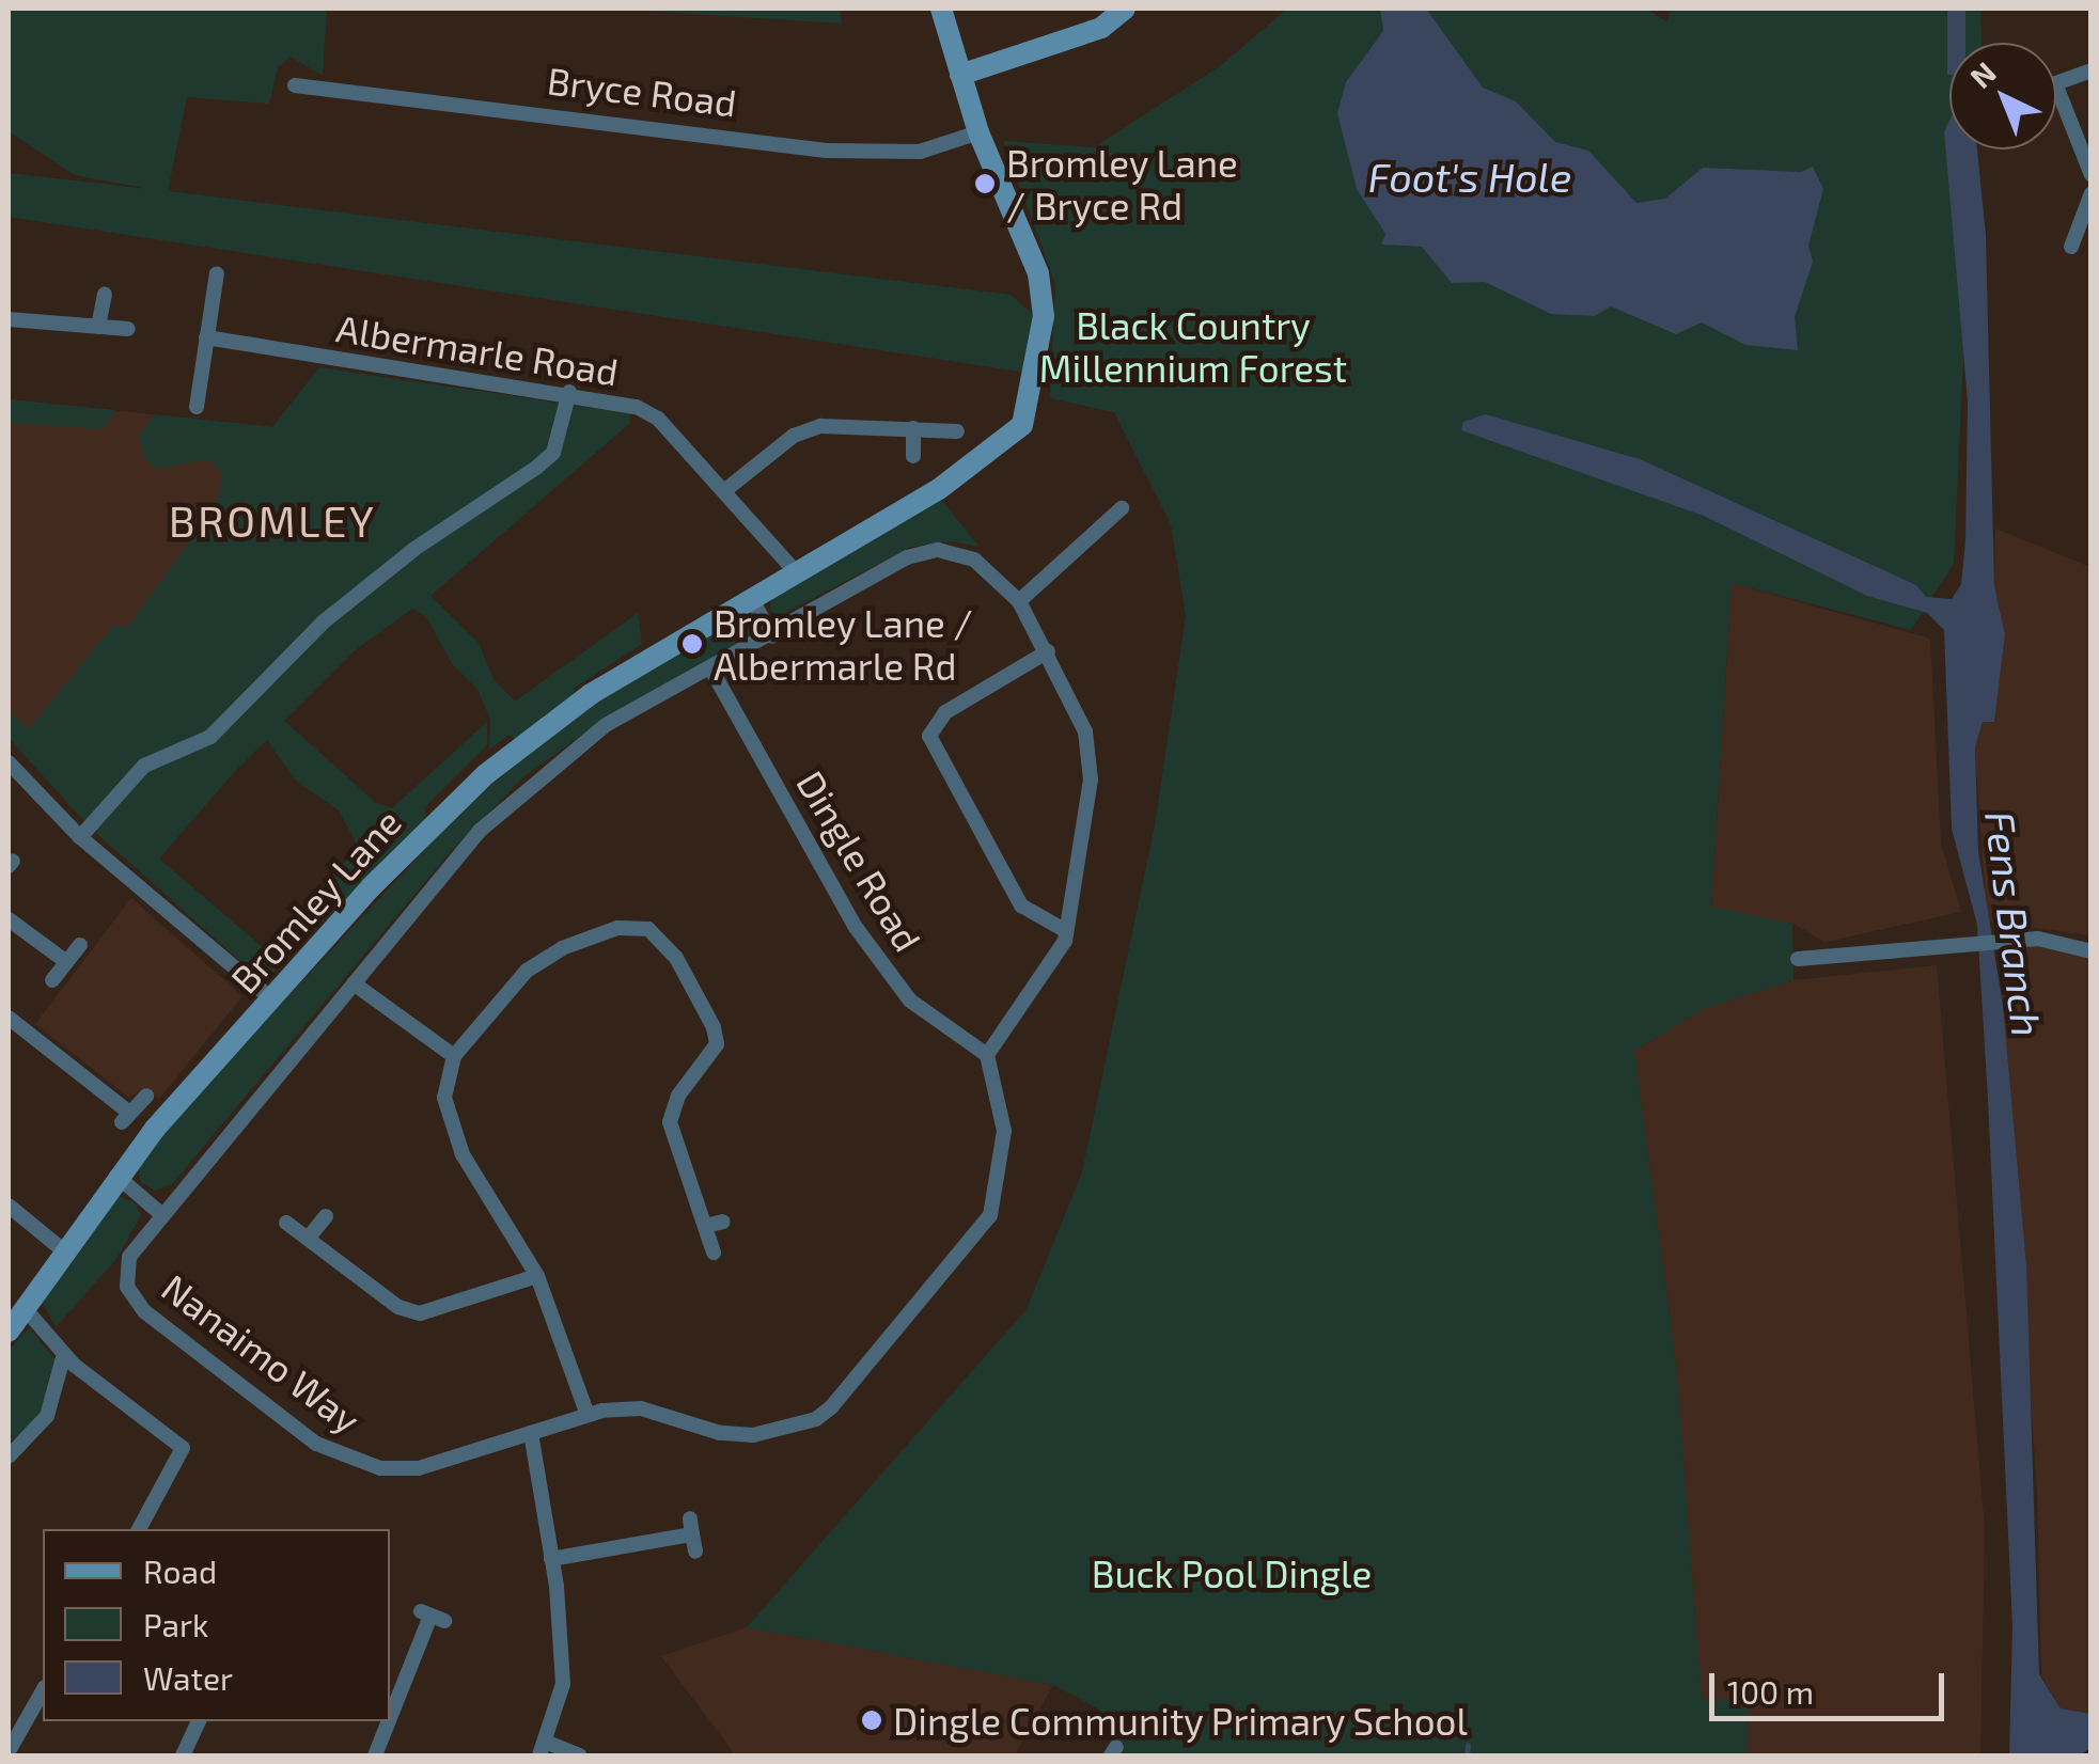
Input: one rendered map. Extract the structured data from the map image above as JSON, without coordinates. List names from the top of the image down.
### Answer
{
  "streets": {
    "street": [
      "Bryce Road",
      "Albermarle Road",
      "Dingle Road",
      "Bromley Lane",
      "Nanaimo Way"
    ]
  },
  "crossings": [
    ["Bryce Road", "Bromley Lane"],
    ["Albermarle Road", "Bromley Lane"],
    ["Dingle Road", "Bromley Lane"],
    ["Dingle Road", "Nanaimo Way"],
    ["Bromley Lane", "Nanaimo Way"]
  ],
  "districts": ["BROMLEY"],
  "water": ["Foot's Hole", "Fens Branch"],
  "parks": ["Black Country Millennium Forest", "Buck Pool Dingle"],
  "places": ["Bromley Lane / Bryce Rd", "Bromley Lane / Albermarle Rd", "Dingle Community Primary School"],
  "legend": ["Road", "Park", "Water"],
  "scale_bar": "100 m",
  "north": "top left"
}
